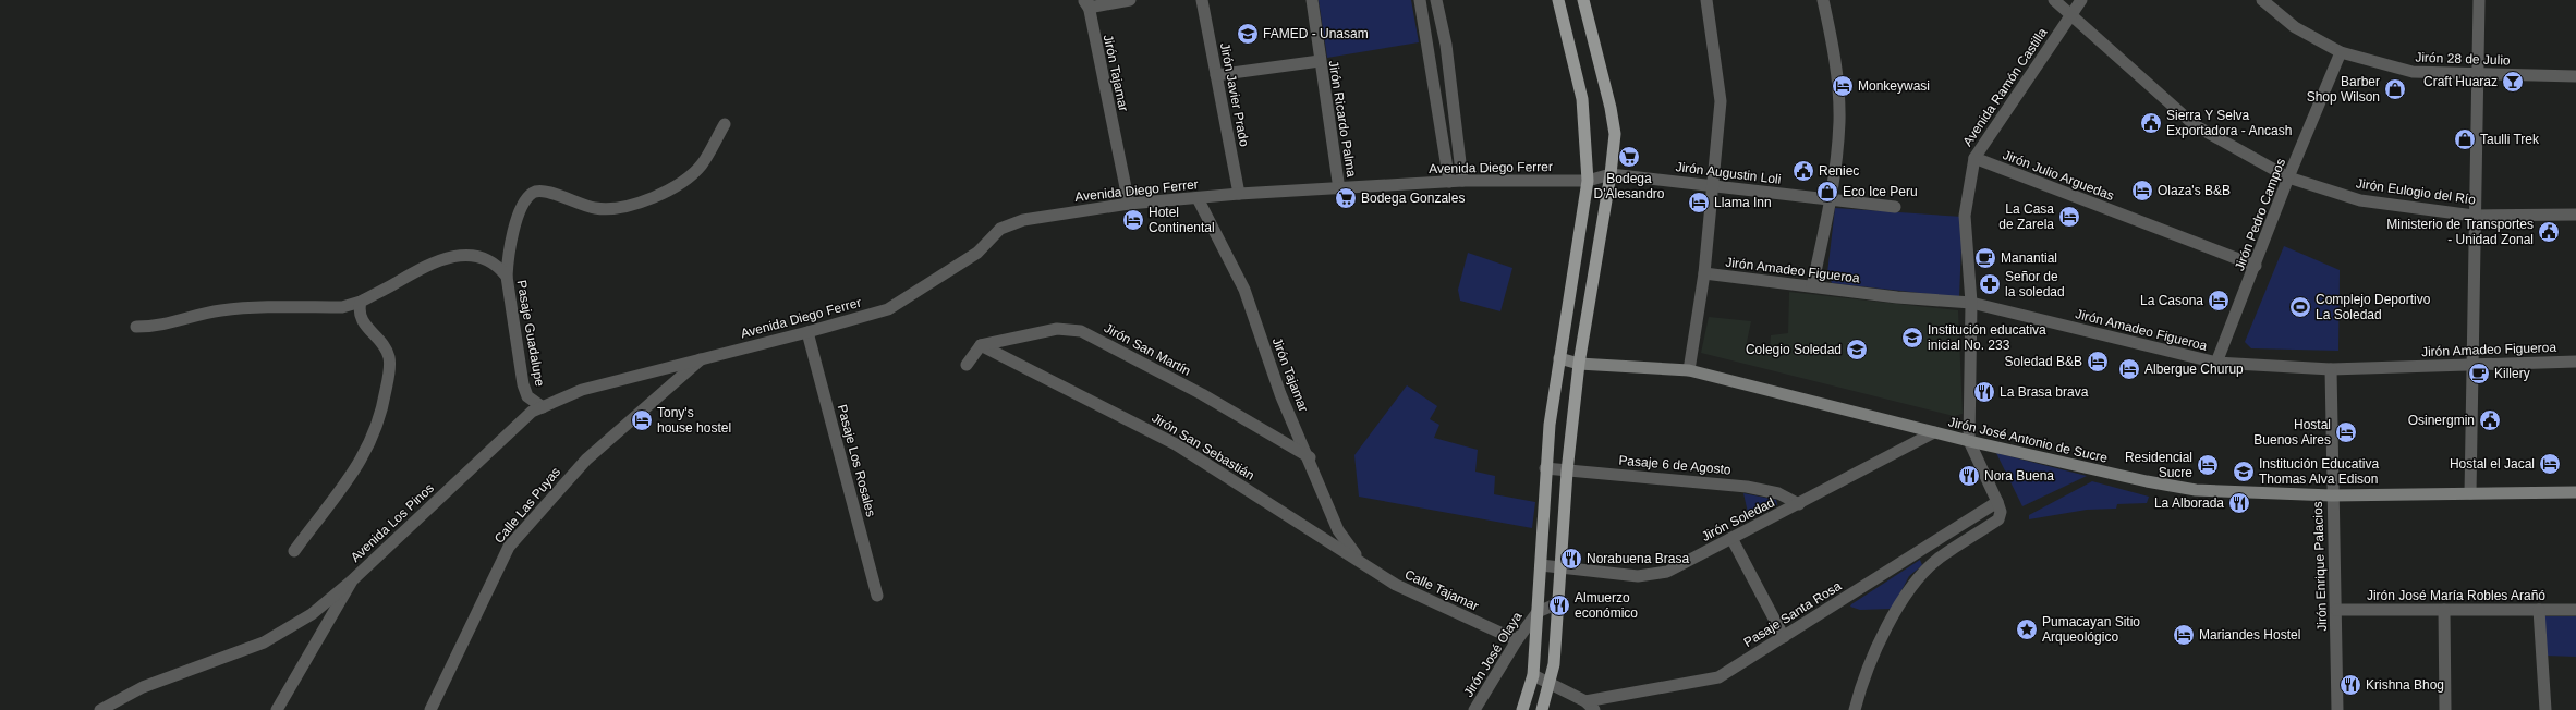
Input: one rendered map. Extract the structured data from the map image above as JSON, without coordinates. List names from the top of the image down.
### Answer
{
  "streets": {
    "main road": ["Jirón José Antonio de Sucre"],
    "street": [
      "Jirón 28 de Julio",
      "Jirón Tajamar",
      "Avenida Ramón Castilla",
      "Jirón Javier Prado",
      "Jirón Ricardo Palma",
      "Avenida Diego Ferrer",
      "Jirón Augustin Loli",
      "Jirón Julio Arguedas",
      "Jirón Eulogio del Río",
      "Jirón Pedro Campos",
      "Jirón Amadeo Figueroa",
      "Pasaje Guadalupe",
      "Jirón San Martín",
      "Jirón San Sebastián",
      "Pasaje Los Rosales",
      "Pasaje 6 de Agosto",
      "Calle Las Puyas",
      "Jirón Soledad",
      "Avenida Los Pinos",
      "Jirón Enrique Palacios",
      "Calle Tajamar",
      "Jirón José María Robles Arañó",
      "Pasaje Santa Rosa",
      "Jirón José Olaya"
    ]
  },
  "crossings": [
    ["Jirón 28 de Julio", "Jirón Pedro Campos"],
    ["Jirón Tajamar", "Avenida Diego Ferrer"],
    ["Jirón Tajamar", "Jirón San Martín"],
    ["Jirón Tajamar", "Jirón San Sebastián"],
    ["Jirón Tajamar", "Calle Tajamar"],
    ["Avenida Ramón Castilla", "Jirón Julio Arguedas"],
    ["Avenida Ramón Castilla", "Jirón Eulogio del Río"],
    ["Avenida Ramón Castilla", "Jirón Amadeo Figueroa"],
    ["Avenida Ramón Castilla", "Jirón José Antonio de Sucre"],
    ["Avenida Ramón Castilla", "Pasaje Santa Rosa"],
    ["Jirón Javier Prado", "Avenida Diego Ferrer"],
    ["Jirón Ricardo Palma", "Avenida Diego Ferrer"],
    ["Avenida Diego Ferrer", "Jirón Augustin Loli"],
    ["Avenida Diego Ferrer", "Pasaje Los Rosales"],
    ["Avenida Diego Ferrer", "Calle Las Puyas"],
    ["Avenida Diego Ferrer", "Avenida Los Pinos"],
    ["Jirón Julio Arguedas", "Jirón Pedro Campos"],
    ["Jirón Eulogio del Río", "Jirón Pedro Campos"],
    ["Jirón Pedro Campos", "Jirón Amadeo Figueroa"],
    ["Jirón Amadeo Figueroa", "Jirón Enrique Palacios"],
    ["Pasaje Guadalupe", "Avenida Los Pinos"],
    ["Jirón San Martín", "Jirón San Sebastián"],
    ["Jirón José Antonio de Sucre", "Jirón Soledad"],
    ["Jirón José Antonio de Sucre", "Jirón Enrique Palacios"],
    ["Jirón San Sebastián", "Calle Tajamar"],
    ["Pasaje 6 de Agosto", "Jirón Soledad"],
    ["Calle Las Puyas", "Avenida Los Pinos"],
    ["Jirón Enrique Palacios", "Jirón José María Robles Arañó"],
    ["Calle Tajamar", "Jirón José Olaya"]
  ],
  "places": {
    "school or university": [
      "FAMED - Unasam",
      "Institución educativa inicial No. 233",
      "Colegio Soledad",
      "Institución Educativa Thomas Alva Edison"
    ],
    "bar": ["Craft Huaraz"],
    "hotel": [
      "Monkeywasi",
      "Olaza's B&B",
      "Llama Inn",
      "La Casa de Zarela",
      "Hotel Continental",
      "La Casona",
      "Soledad B&B",
      "Albergue Churup",
      "Tony's house hostel",
      "Hostal Buenos Aires",
      "Hostal el Jacal",
      "Residencial Sucre",
      "Mariandes Hostel"
    ],
    "shop": ["Barber Shop Wilson", "Taulli Trek", "Eco Ice Peru"],
    "public building": [
      "Sierra Y Selva Exportadora - Ancash",
      "Reniec",
      "Ministerio de Transportes - Unidad Zonal",
      "Osinergmin"
    ],
    "supermarket": ["Bodega D'Alesandro", "Bodega Gonzales"],
    "cafe": ["Manantial", "Killery"],
    "pharmacy": ["Señor de la soledad"],
    "sports": ["Complejo Deportivo La Soledad"],
    "restaurant": [
      "La Brasa brava",
      "Nora Buena",
      "La Alborada",
      "Norabuena Brasa",
      "Almuerzo económico",
      "Krishna Bhog"
    ],
    "place": ["Pumacayan Sitio Arqueológico"]
  }
}
